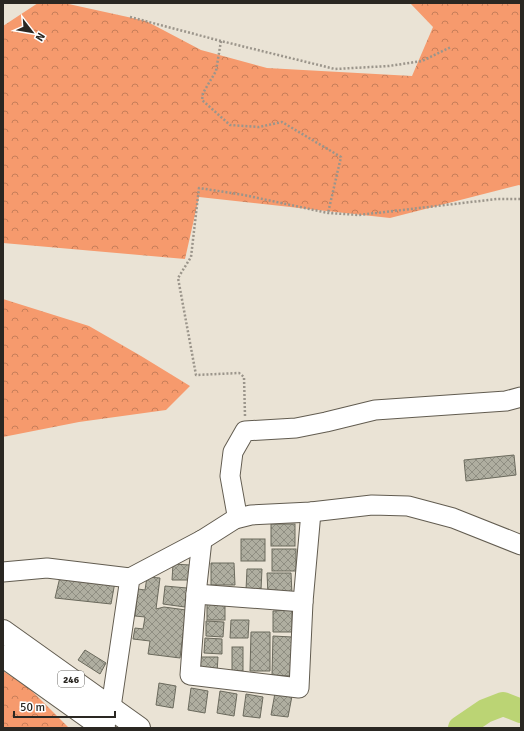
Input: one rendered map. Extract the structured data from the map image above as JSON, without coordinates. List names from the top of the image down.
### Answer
{
  "streets": {
    "highway": ["246"]
  },
  "scale_bar": "50 m",
  "north": "bottom right"
}
